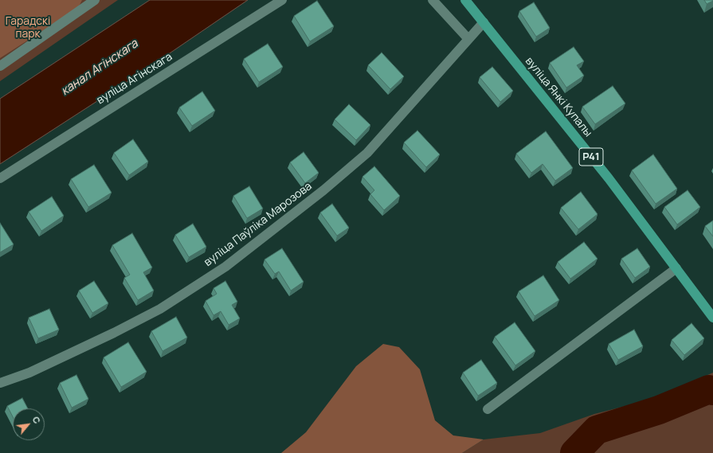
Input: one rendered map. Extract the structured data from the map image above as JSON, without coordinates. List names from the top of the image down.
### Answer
{
  "streets": {
    "main road": ["вуліца Янкі Купалы", "Р41"],
    "street": ["вуліца Агінскага", "вуліца Паўліка Марозова"]
  },
  "crossings": [
    ["вуліца Янкі Купалы", "вуліца Паўліка Марозова"]
  ],
  "water": ["канал Агінскага"],
  "parks": ["Гарадскі парк"],
  "north": "top right"
}
